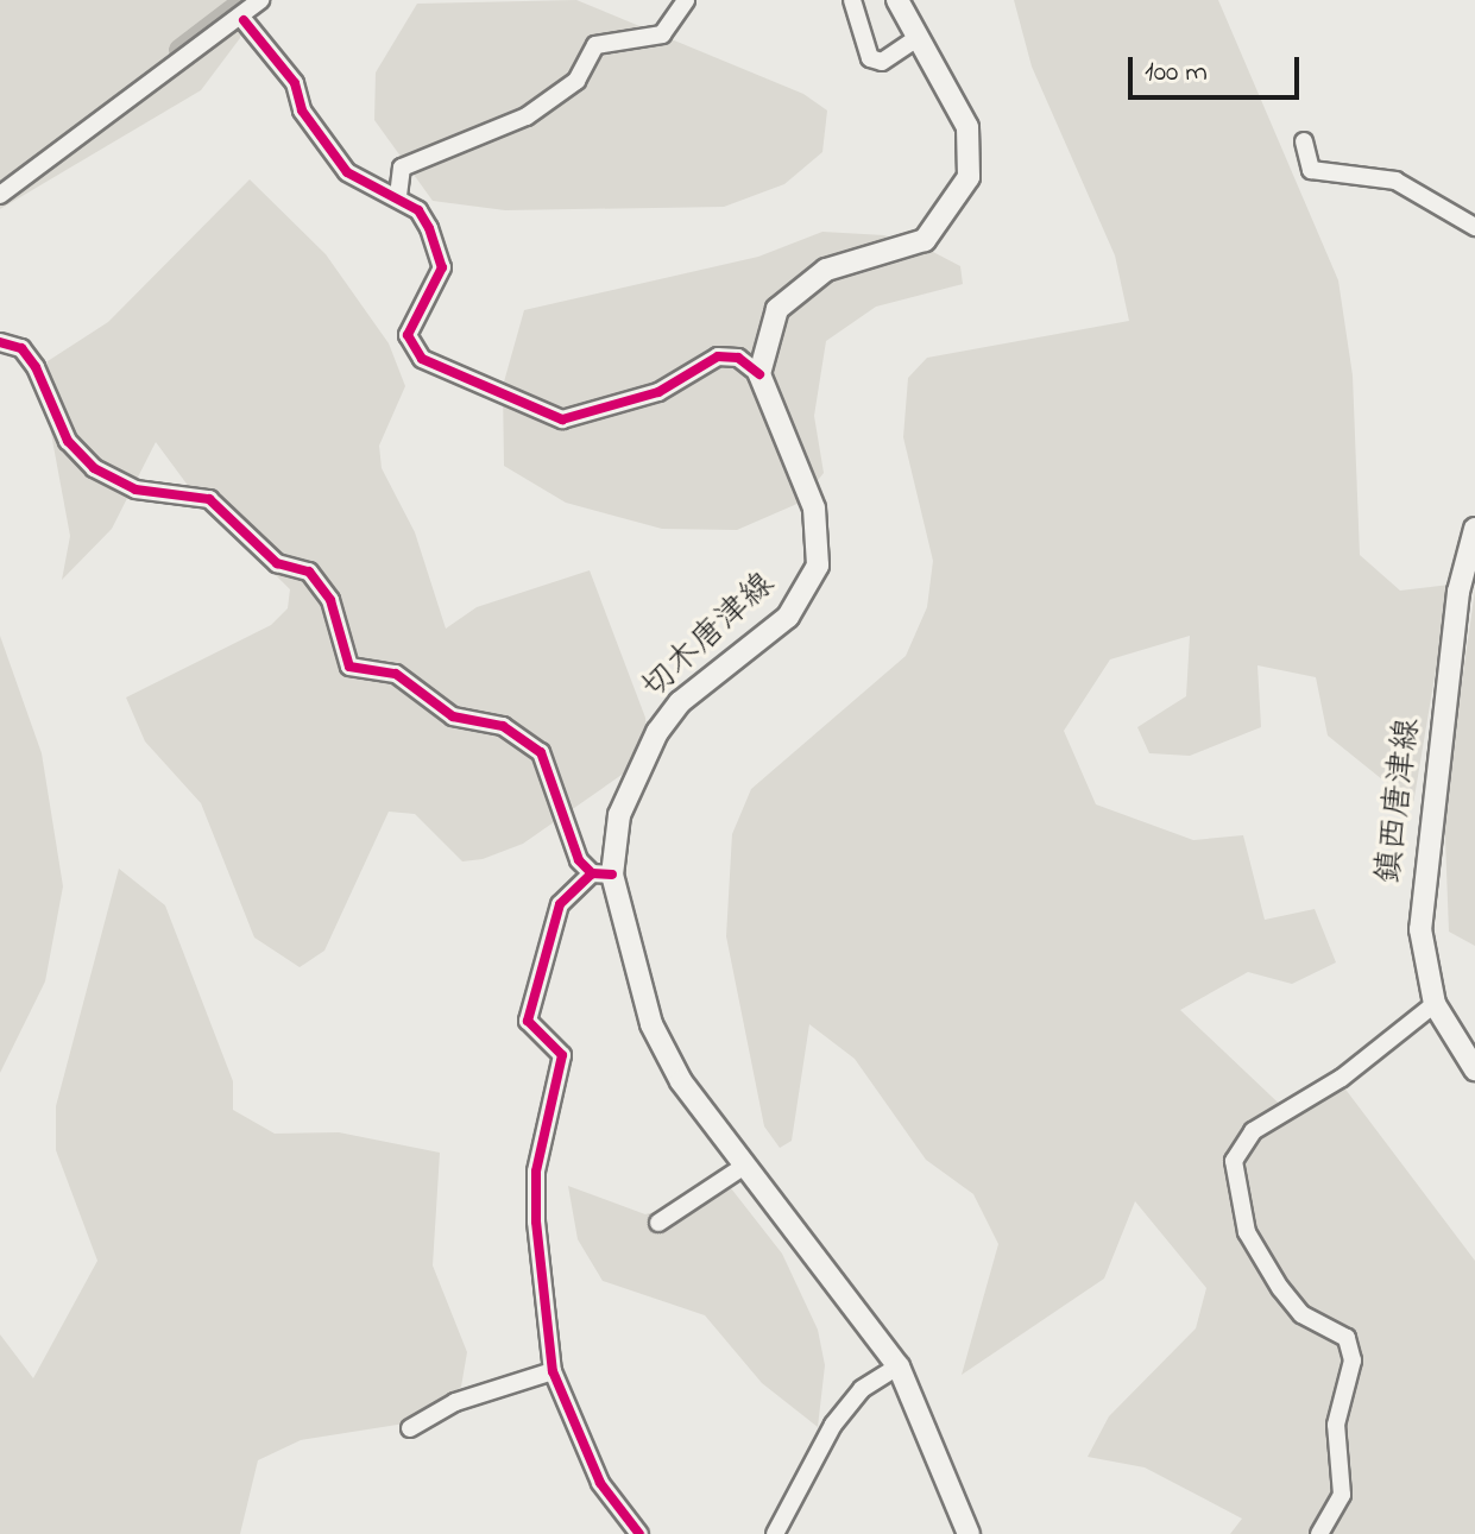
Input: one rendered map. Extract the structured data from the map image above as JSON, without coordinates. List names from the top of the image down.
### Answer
{
  "streets": {
    "main road": ["切木唐津線", "鎮西唐津線"]
  },
  "scale_bar": "100 m"
}
